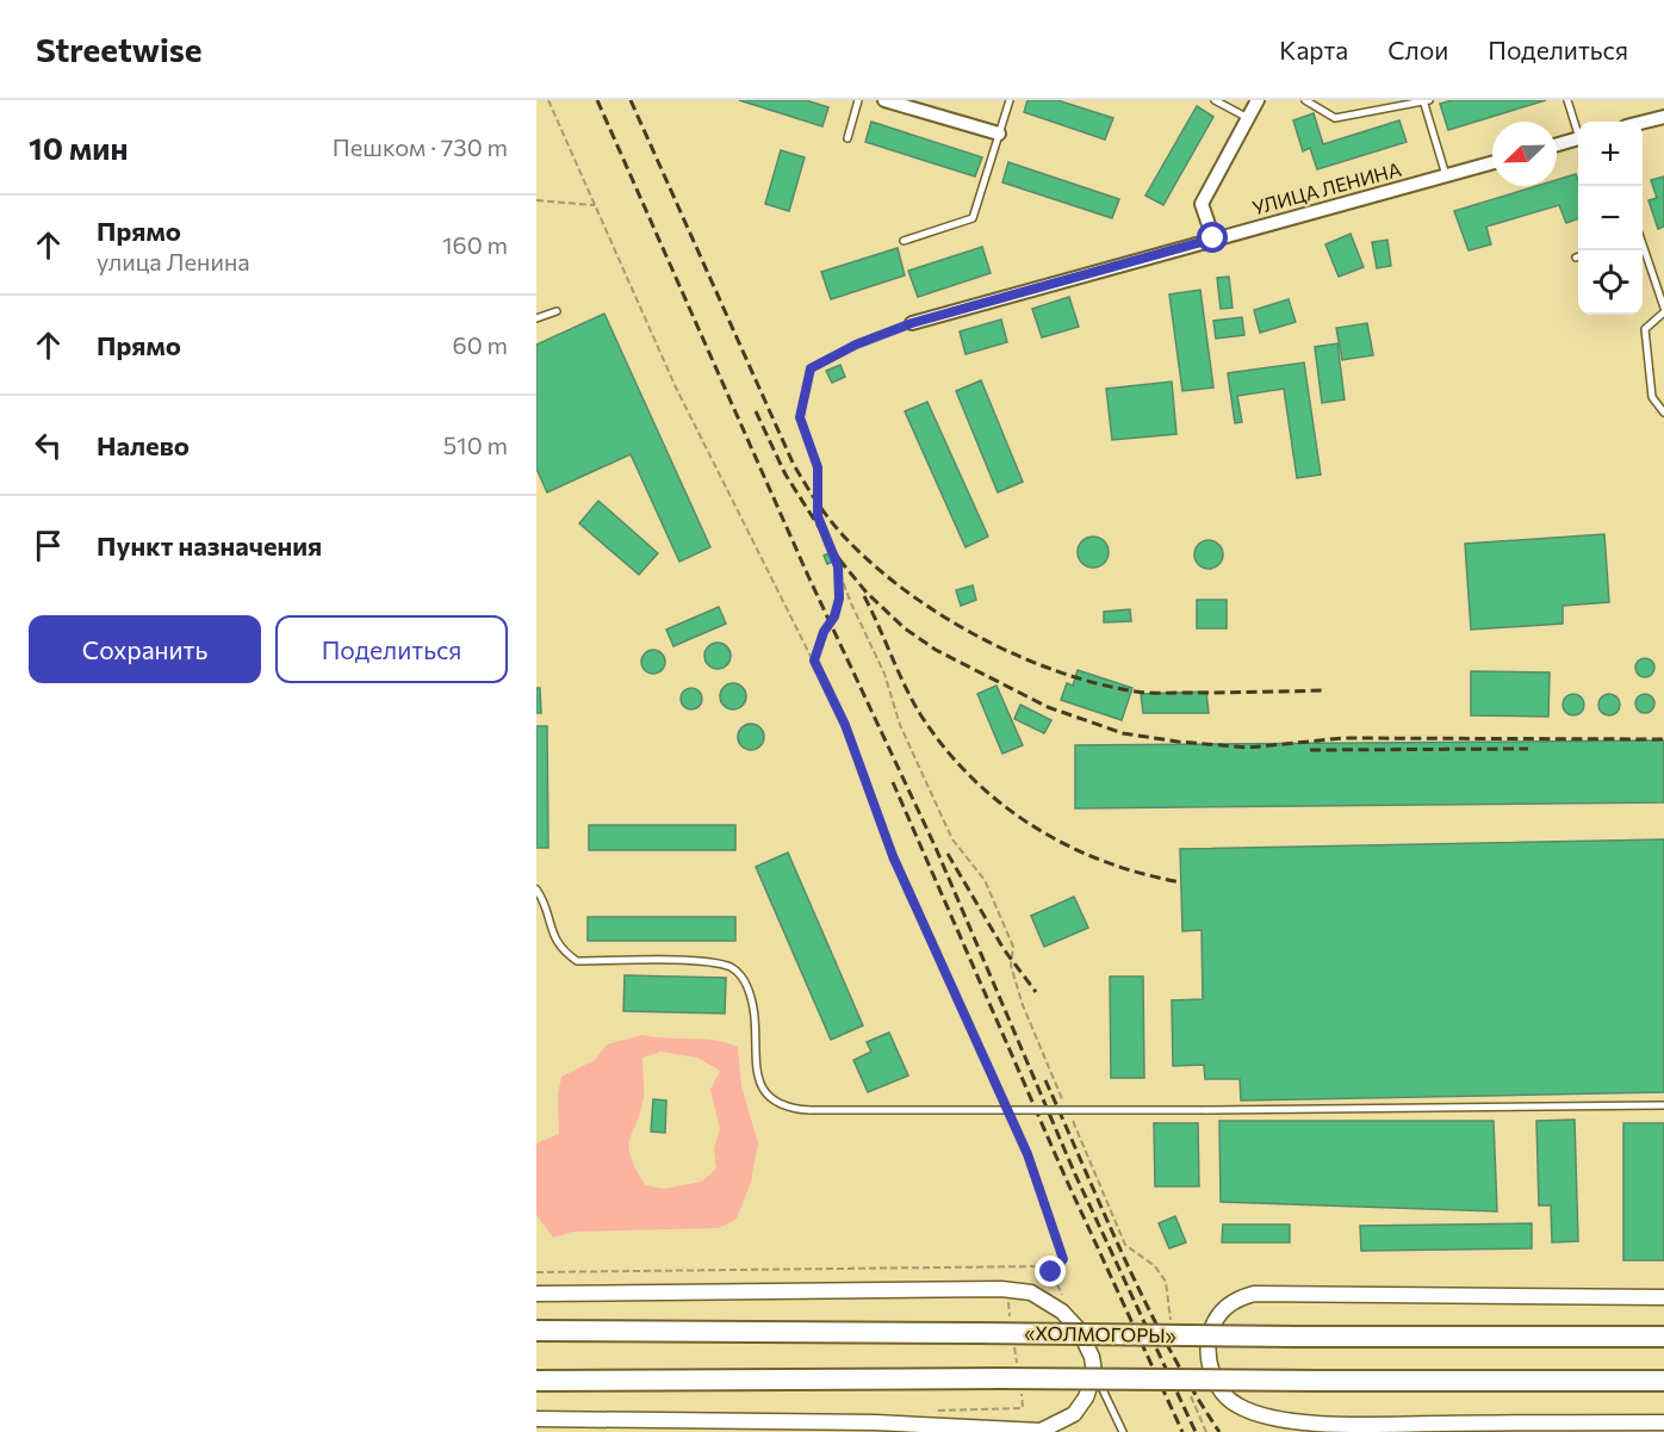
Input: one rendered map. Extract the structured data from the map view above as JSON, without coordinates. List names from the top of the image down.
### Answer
{
  "streets": {
    "highway": ["«ХОЛМОГОРЫ»"],
    "street": ["УЛИЦА ЛЕНИНА"]
  },
  "north": "bottom left",
  "page": {
    "header": "Streetwise",
    "nav": ["Карта", "Слои", "Поделиться"],
    "heading": ["10 мин", "Пешком · 730 m"],
    "map_buttons": ["+", "−"],
    "list": [
      ["Прямо", "улица Ленина", "160 m"],
      ["Прямо", "60 m"],
      ["Налево", "510 m"],
      "Пункт назначения"
    ],
    "buttons": ["Сохранить", "Поделиться"]
  }
}
